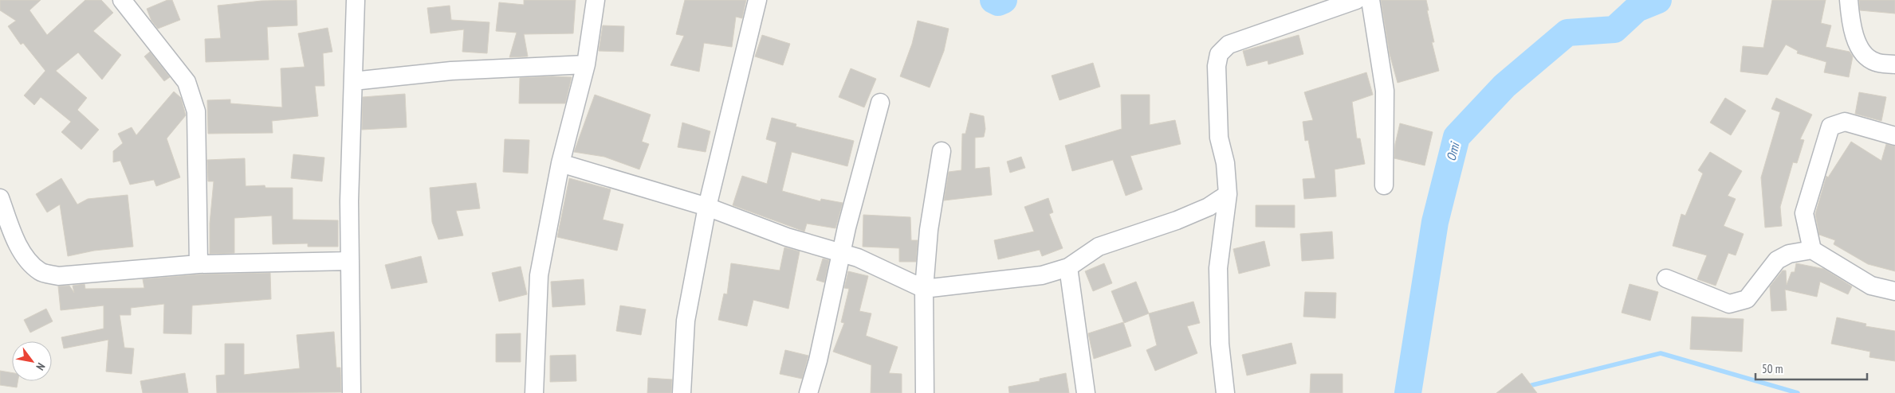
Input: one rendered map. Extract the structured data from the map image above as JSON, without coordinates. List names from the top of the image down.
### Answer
{
  "water": ["Omi"],
  "scale_bar": "50 m",
  "north": "bottom right"
}
